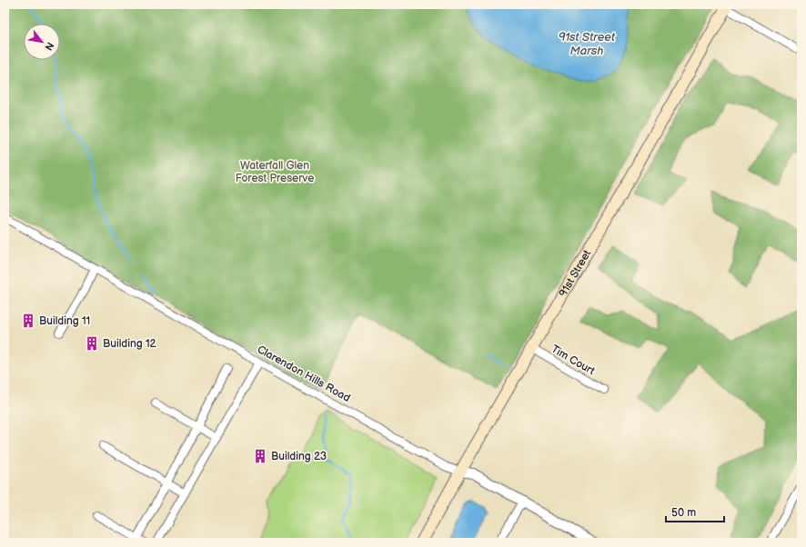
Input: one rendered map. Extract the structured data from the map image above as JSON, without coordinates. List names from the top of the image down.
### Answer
{
  "streets": {
    "main road": ["91st Street"],
    "street": ["Tim Court", "Clarendon Hills Road"]
  },
  "crossings": [
    ["91st Street", "Tim Court"],
    ["91st Street", "Clarendon Hills Road"]
  ],
  "water": ["91st Street Marsh"],
  "parks": ["Waterfall Glen Forest Preserve"],
  "places": {
    "building": ["Building 11", "Building 12", "Building 23"]
  },
  "scale_bar": "50 m",
  "north": "bottom right"
}
